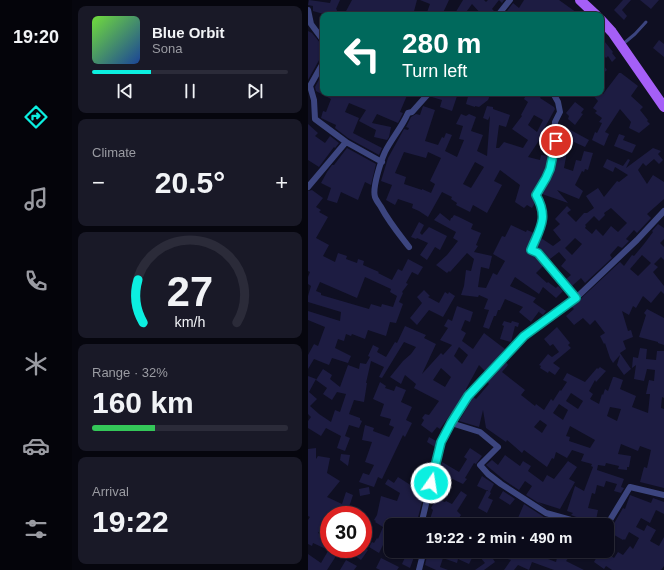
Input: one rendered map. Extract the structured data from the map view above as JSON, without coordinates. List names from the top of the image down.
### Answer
{
  "page": {
    "tabs": "19:20",
    "turn": ["280 m", "Turn left"],
    "song": ["Blue Orbit", "Sona"],
    "tile": [
      "Climate",
      ["Range · 32%", "160 km"],
      ["Arrival", "19:22"]
    ],
    "heat": ["−", "20.5°", "+"],
    "limit": "30",
    "trip": "19:22 · 2 min · 490 m",
    "gauge": ["27", "km/h"]
  }
}
